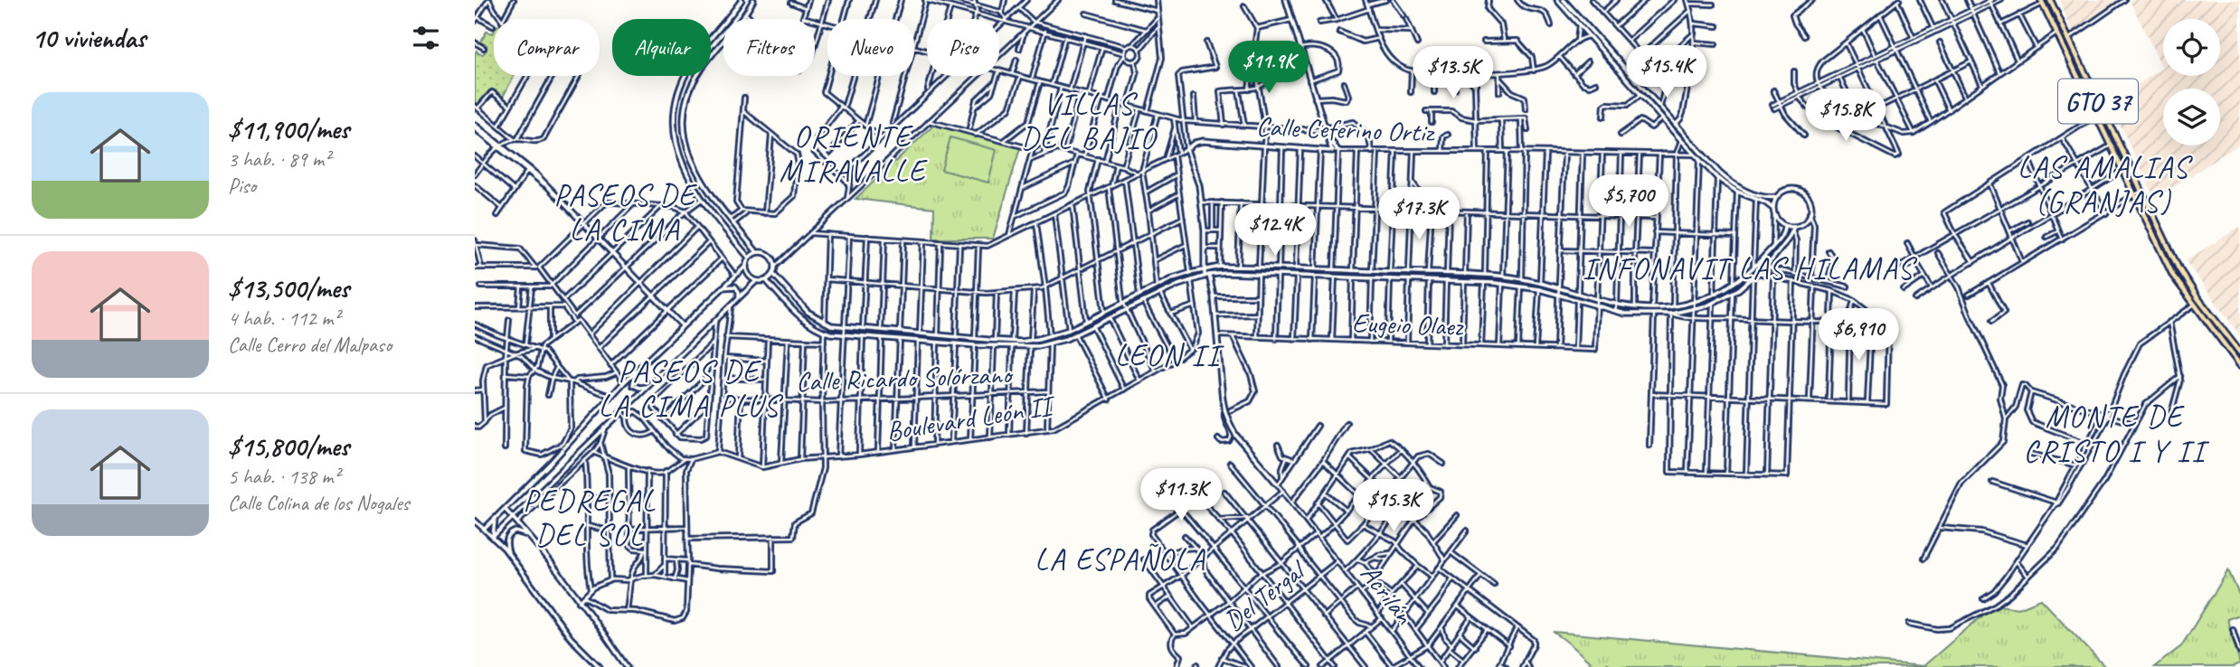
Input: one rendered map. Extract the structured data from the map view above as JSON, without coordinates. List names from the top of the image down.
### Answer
{
  "streets": {
    "main road": ["GTO 37"],
    "street": [
      "Calle Ceferino Ortiz",
      "Eugeio Olaez",
      "Calle Ricardo Solórzano",
      "Boulevard León II",
      "Acrilán",
      "Del Tergal"
    ]
  },
  "crossings": [
    ["Acrilán", "Del Tergal"]
  ],
  "districts": [
    "VILLAS DEL BAJIO",
    "ORIENTE MIRAVALLE",
    "LAS AMALIAS (GRANJAS)",
    "PASEOS DE LA CIMA",
    "INFONAVIT LAS HILAMAS",
    "LEON II",
    "PASEOS DE LA CIMA PLUS",
    "MONTE DE CRISTO I Y II",
    "PEDREGAL DEL SOL",
    "LA ESPAÑOLA"
  ],
  "page": {
    "heading": "10 viviendas",
    "chip": [
      "Comprar",
      "Alquilar",
      "Filtros",
      "Nuevo",
      "Piso"
    ],
    "price": [
      "$11.9K",
      "$15.4K",
      "$13.5K",
      "$15.8K",
      "$5,700",
      "$17.3K",
      "$12.4K",
      "$6,910",
      "$11.3K",
      "$15.3K"
    ],
    "list": [
      {
        "name": "$11,900/mes",
        "note": "3 hab. · 89 m² · Piso"
      },
      {
        "name": "$13,500/mes",
        "note": "4 hab. · 112 m² · Calle Cerro del Malpaso"
      },
      {
        "name": "$15,800/mes",
        "note": "5 hab. · 138 m² · Calle Colina de los Nogales"
      }
    ]
  }
}
